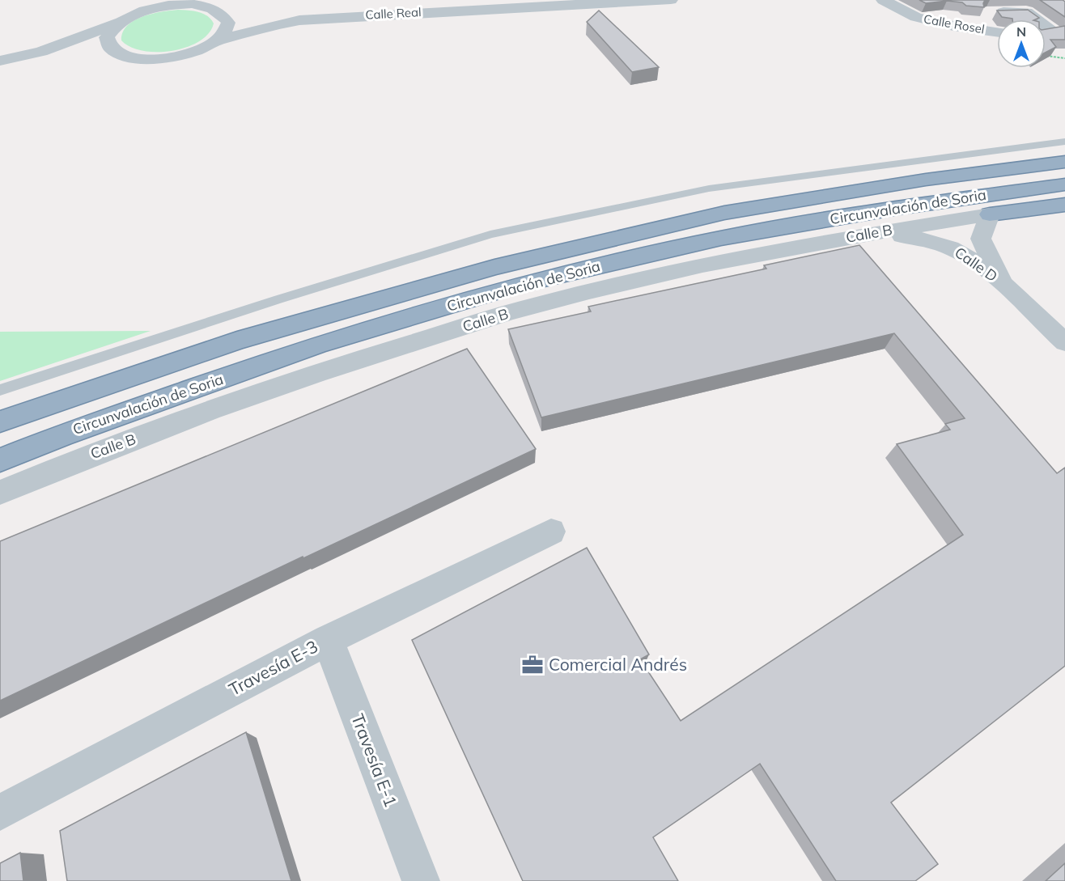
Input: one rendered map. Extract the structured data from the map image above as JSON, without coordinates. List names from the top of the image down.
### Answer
{
  "streets": {
    "highway": ["Circunvalación de Soria"],
    "street": [
      "Calle Real",
      "Calle Rosel",
      "Calle B",
      "Calle D",
      "Travesía E-3",
      "Travesía E-1"
    ]
  },
  "crossings": [
    ["Calle B", "Calle D"],
    ["Travesía E-3", "Travesía E-1"]
  ],
  "places": {
    "office": ["Comercial Andrés"]
  },
  "north": "top"
}
